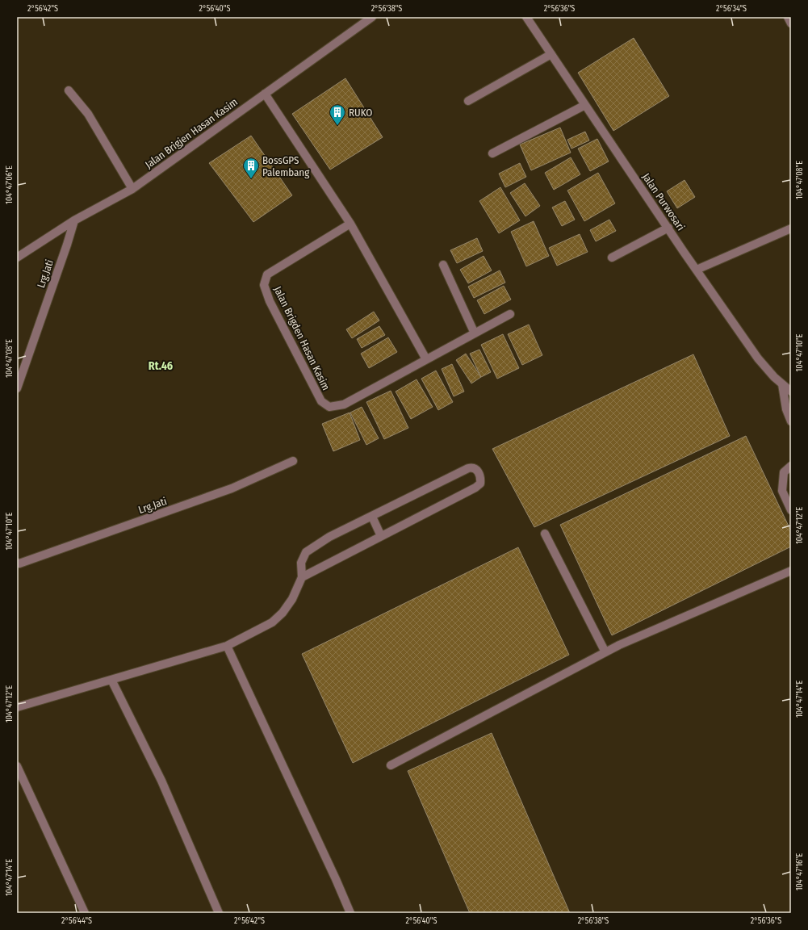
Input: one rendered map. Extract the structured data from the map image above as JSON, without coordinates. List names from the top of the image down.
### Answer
{
  "streets": {
    "street": [
      "Jalan Brigjen Hasan Kasim",
      "Jalan Purwosari",
      "Lrg.Jati",
      "Jalan Brigden Hasan Kasim"
    ]
  },
  "crossings": [
    ["Jalan Brigjen Hasan Kasim", "Lrg.Jati"]
  ],
  "districts": ["Rt.46"],
  "places": {
    "building": ["RUKO", "BossGPS Palembang"]
  },
  "coordinates": [
    "2°56'42\"S",
    "2°56'40\"S",
    "2°56'38\"S",
    "2°56'36\"S",
    "2°56'34\"S",
    "104°47'08\"E",
    "104°47'06\"E",
    "104°47'10\"E",
    "104°47'12\"E",
    "104°47'14\"E",
    "104°47'16\"E",
    "2°56'44\"S"
  ]
}
